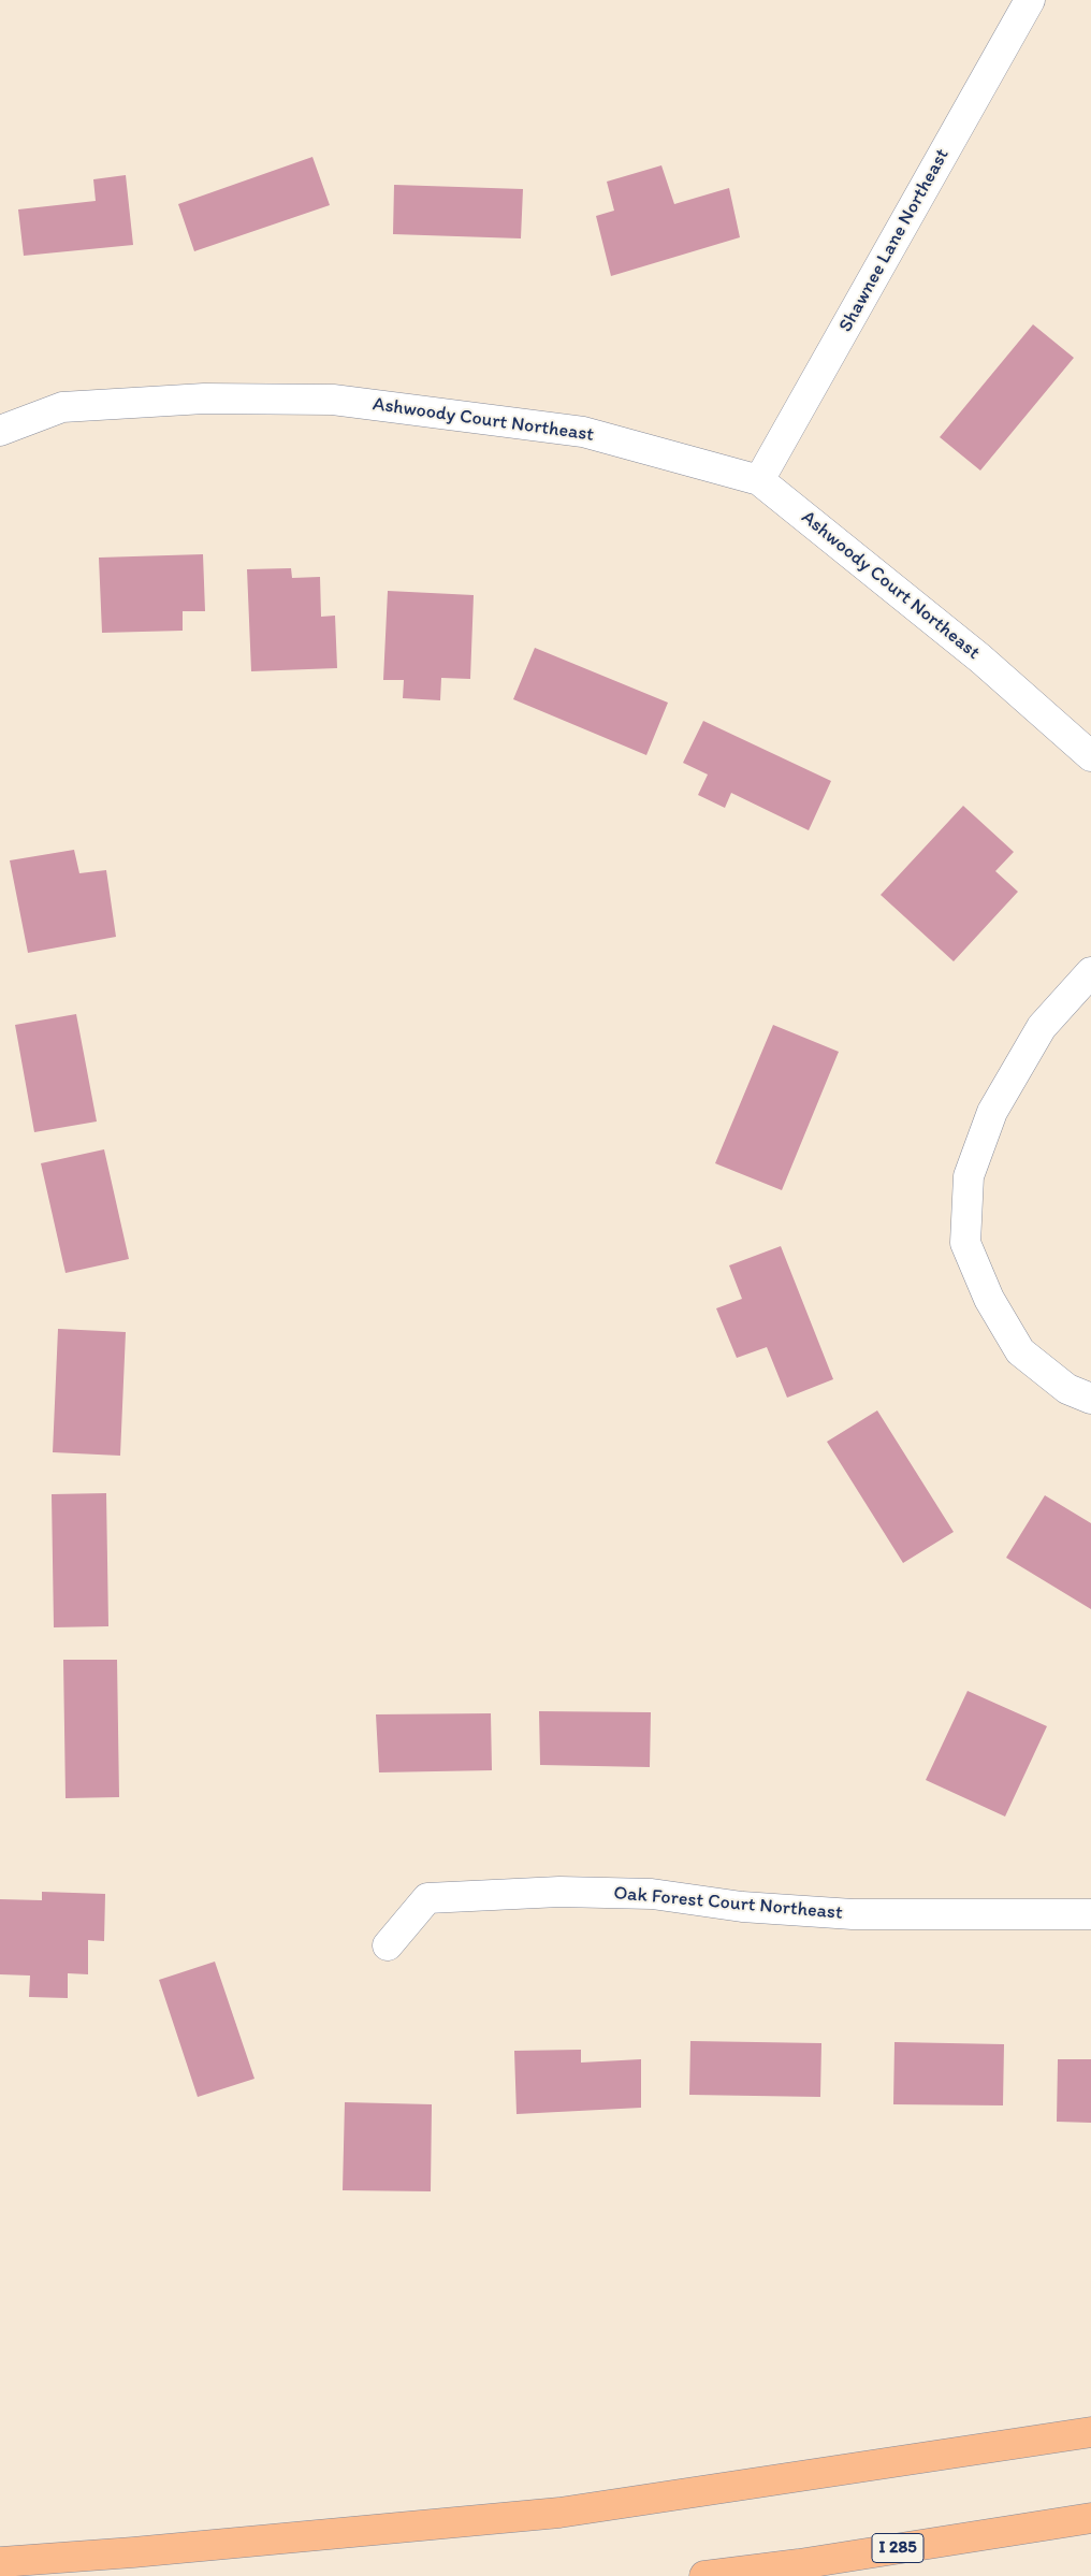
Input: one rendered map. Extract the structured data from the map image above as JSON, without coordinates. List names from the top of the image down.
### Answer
{
  "streets": {
    "highway": ["I 285"],
    "street": ["Shawnee Lane Northeast", "Ashwoody Court Northeast", "Oak Forest Court Northeast"]
  },
  "crossings": [
    ["Shawnee Lane Northeast", "Ashwoody Court Northeast"]
  ]
}
